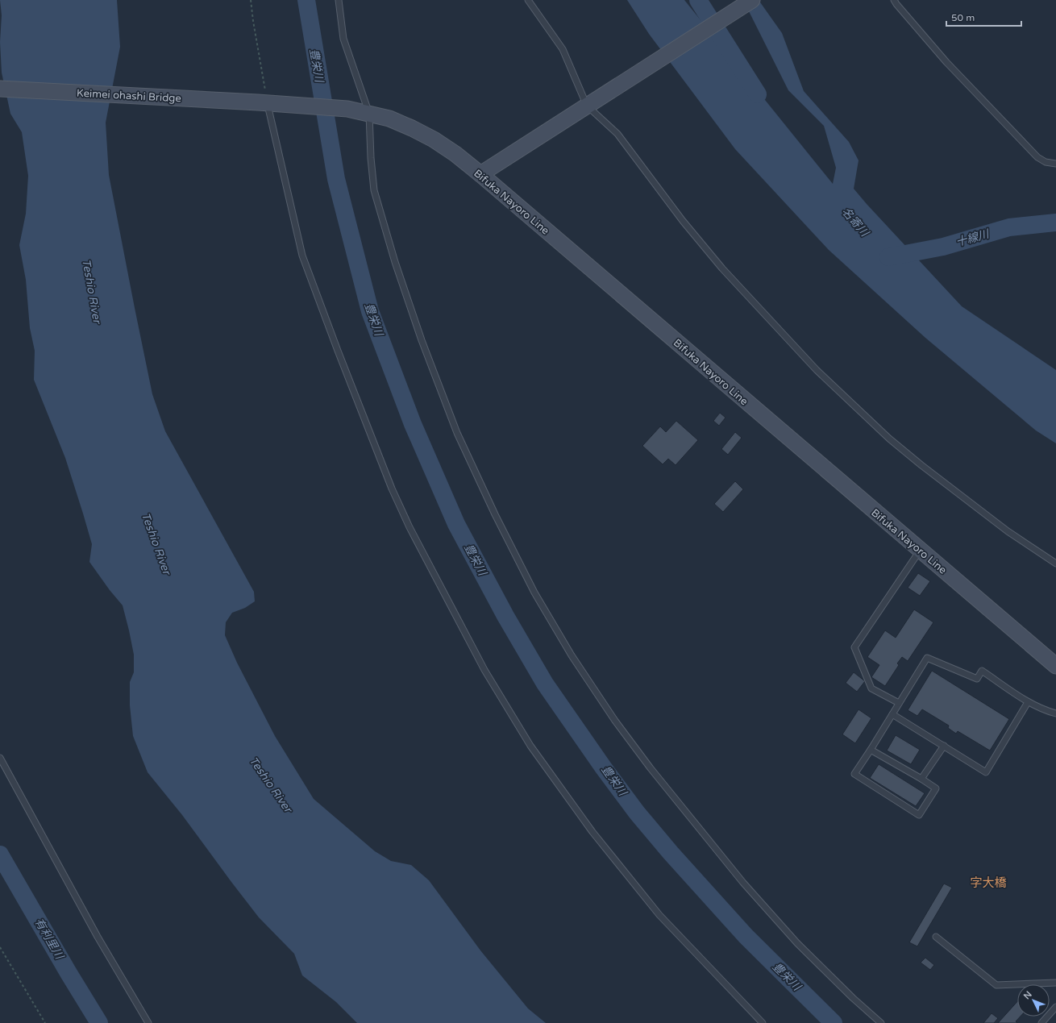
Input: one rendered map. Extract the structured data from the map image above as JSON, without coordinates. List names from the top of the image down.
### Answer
{
  "streets": {
    "main road": ["Keimei ohashi Bridge", "Bifuka Nayoro Line"]
  },
  "crossings": [
    ["Keimei ohashi Bridge", "Bifuka Nayoro Line"]
  ],
  "districts": ["字大橋"],
  "water": [
    "豊栄川",
    "名寄川",
    "十線川",
    "Teshio River",
    "有利里川"
  ],
  "scale_bar": "50 m",
  "north": "top left"
}
